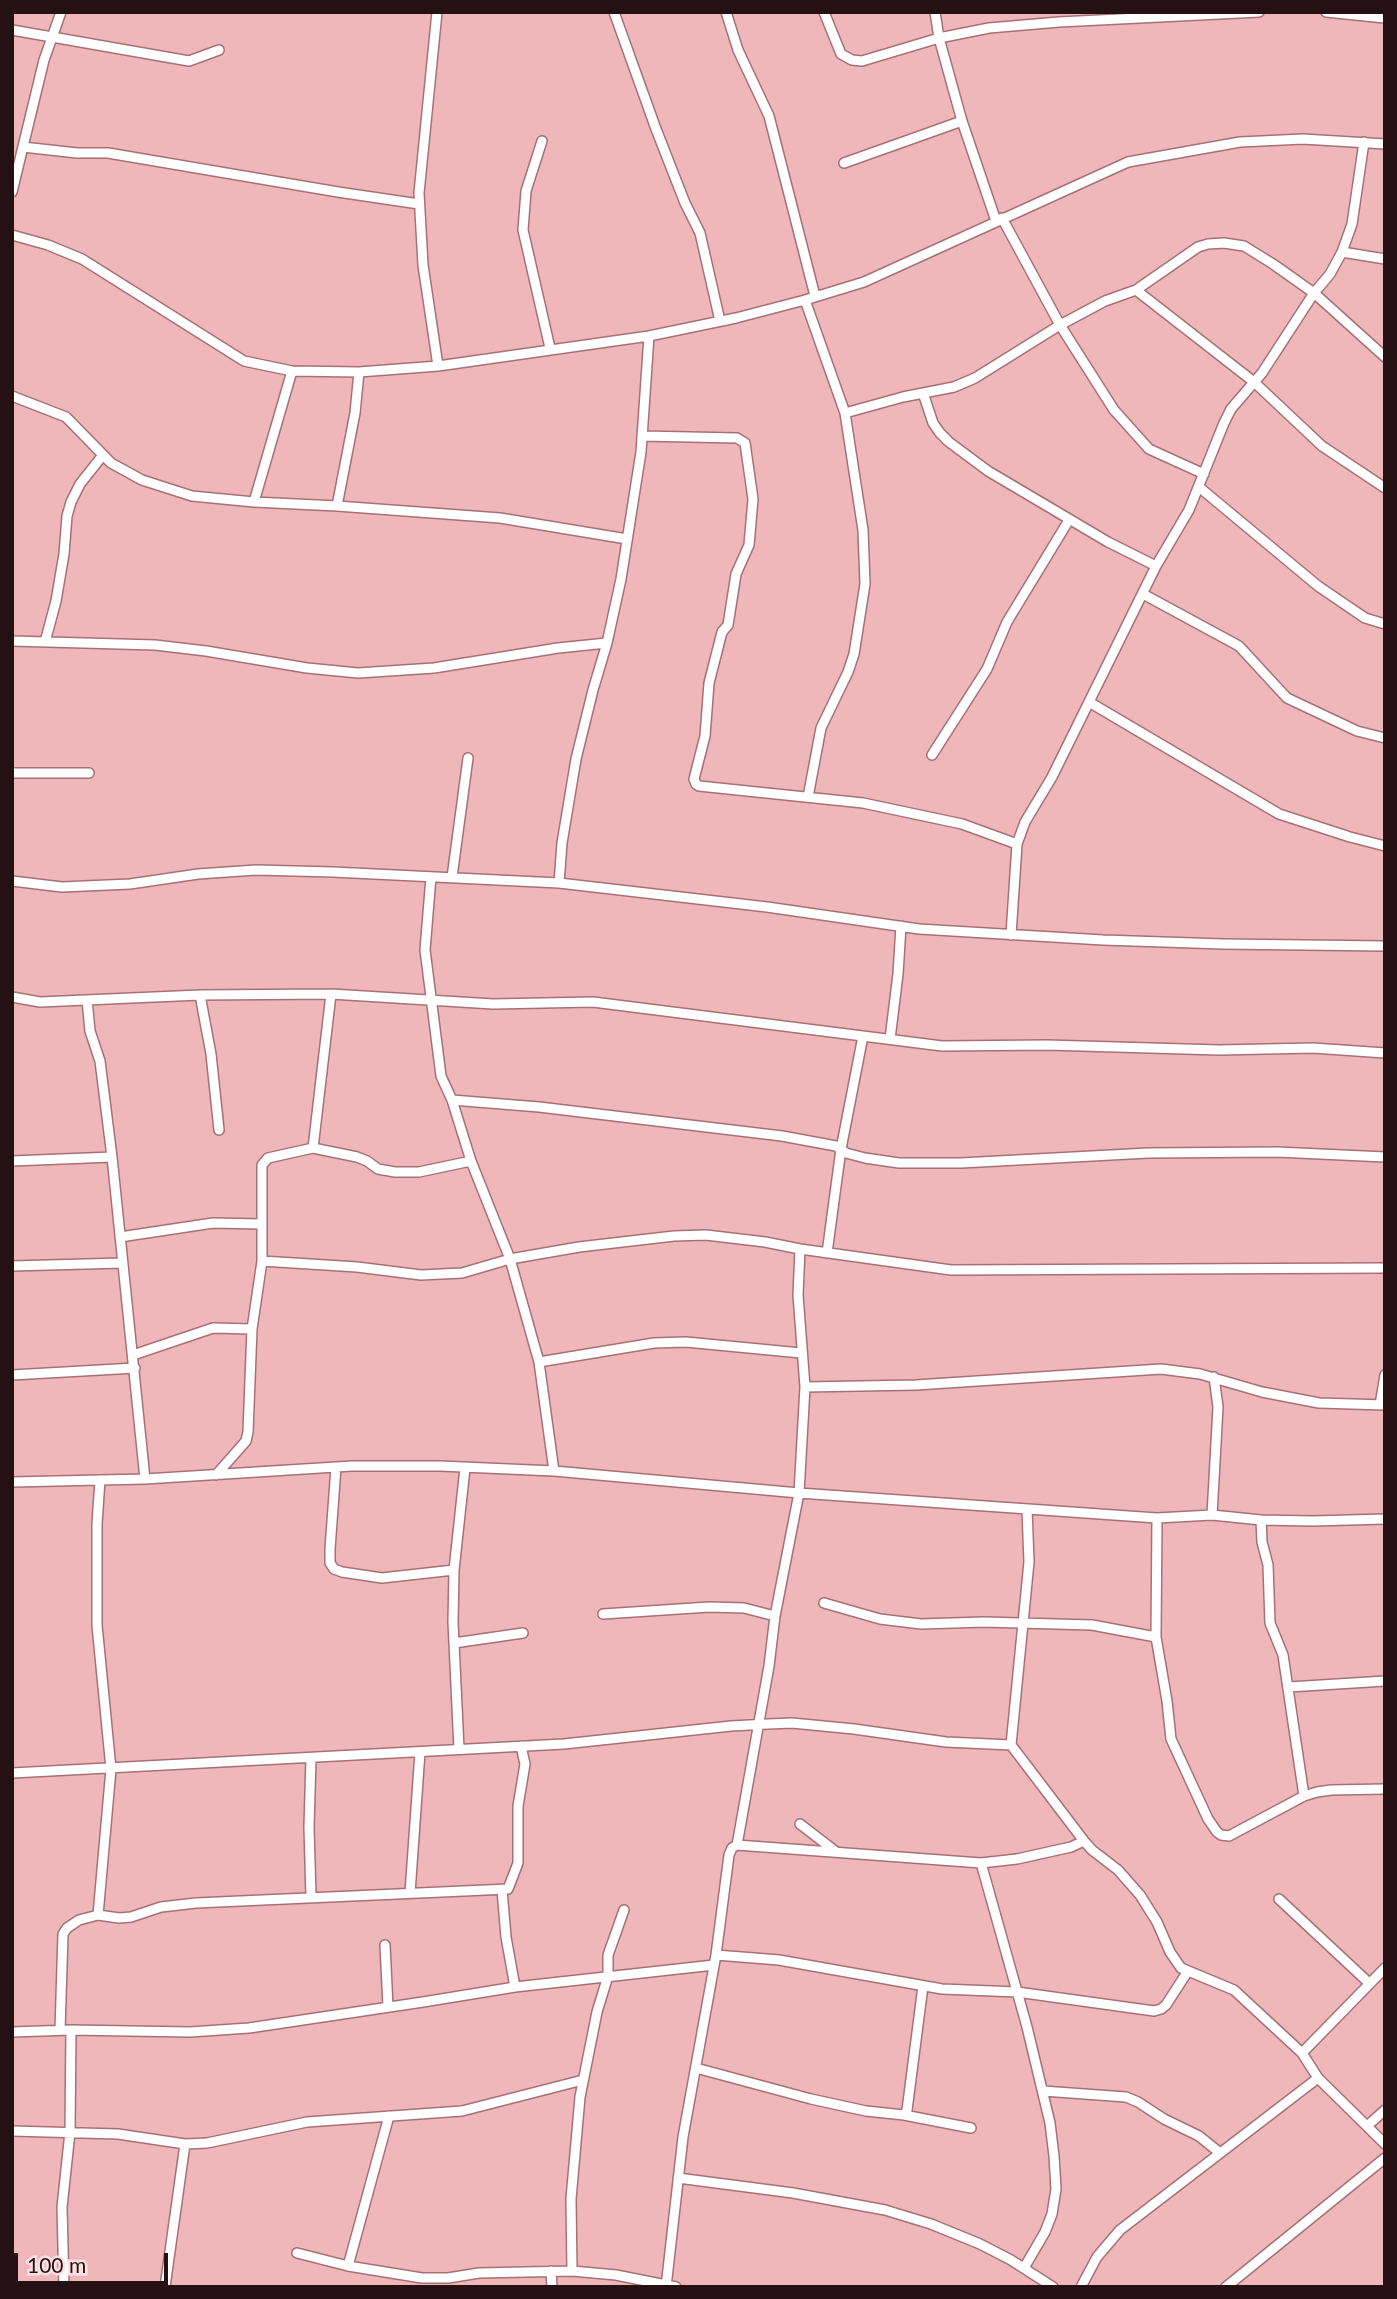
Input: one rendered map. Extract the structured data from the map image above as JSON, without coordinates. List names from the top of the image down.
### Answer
{
  "scale_bar": "100 m"
}
